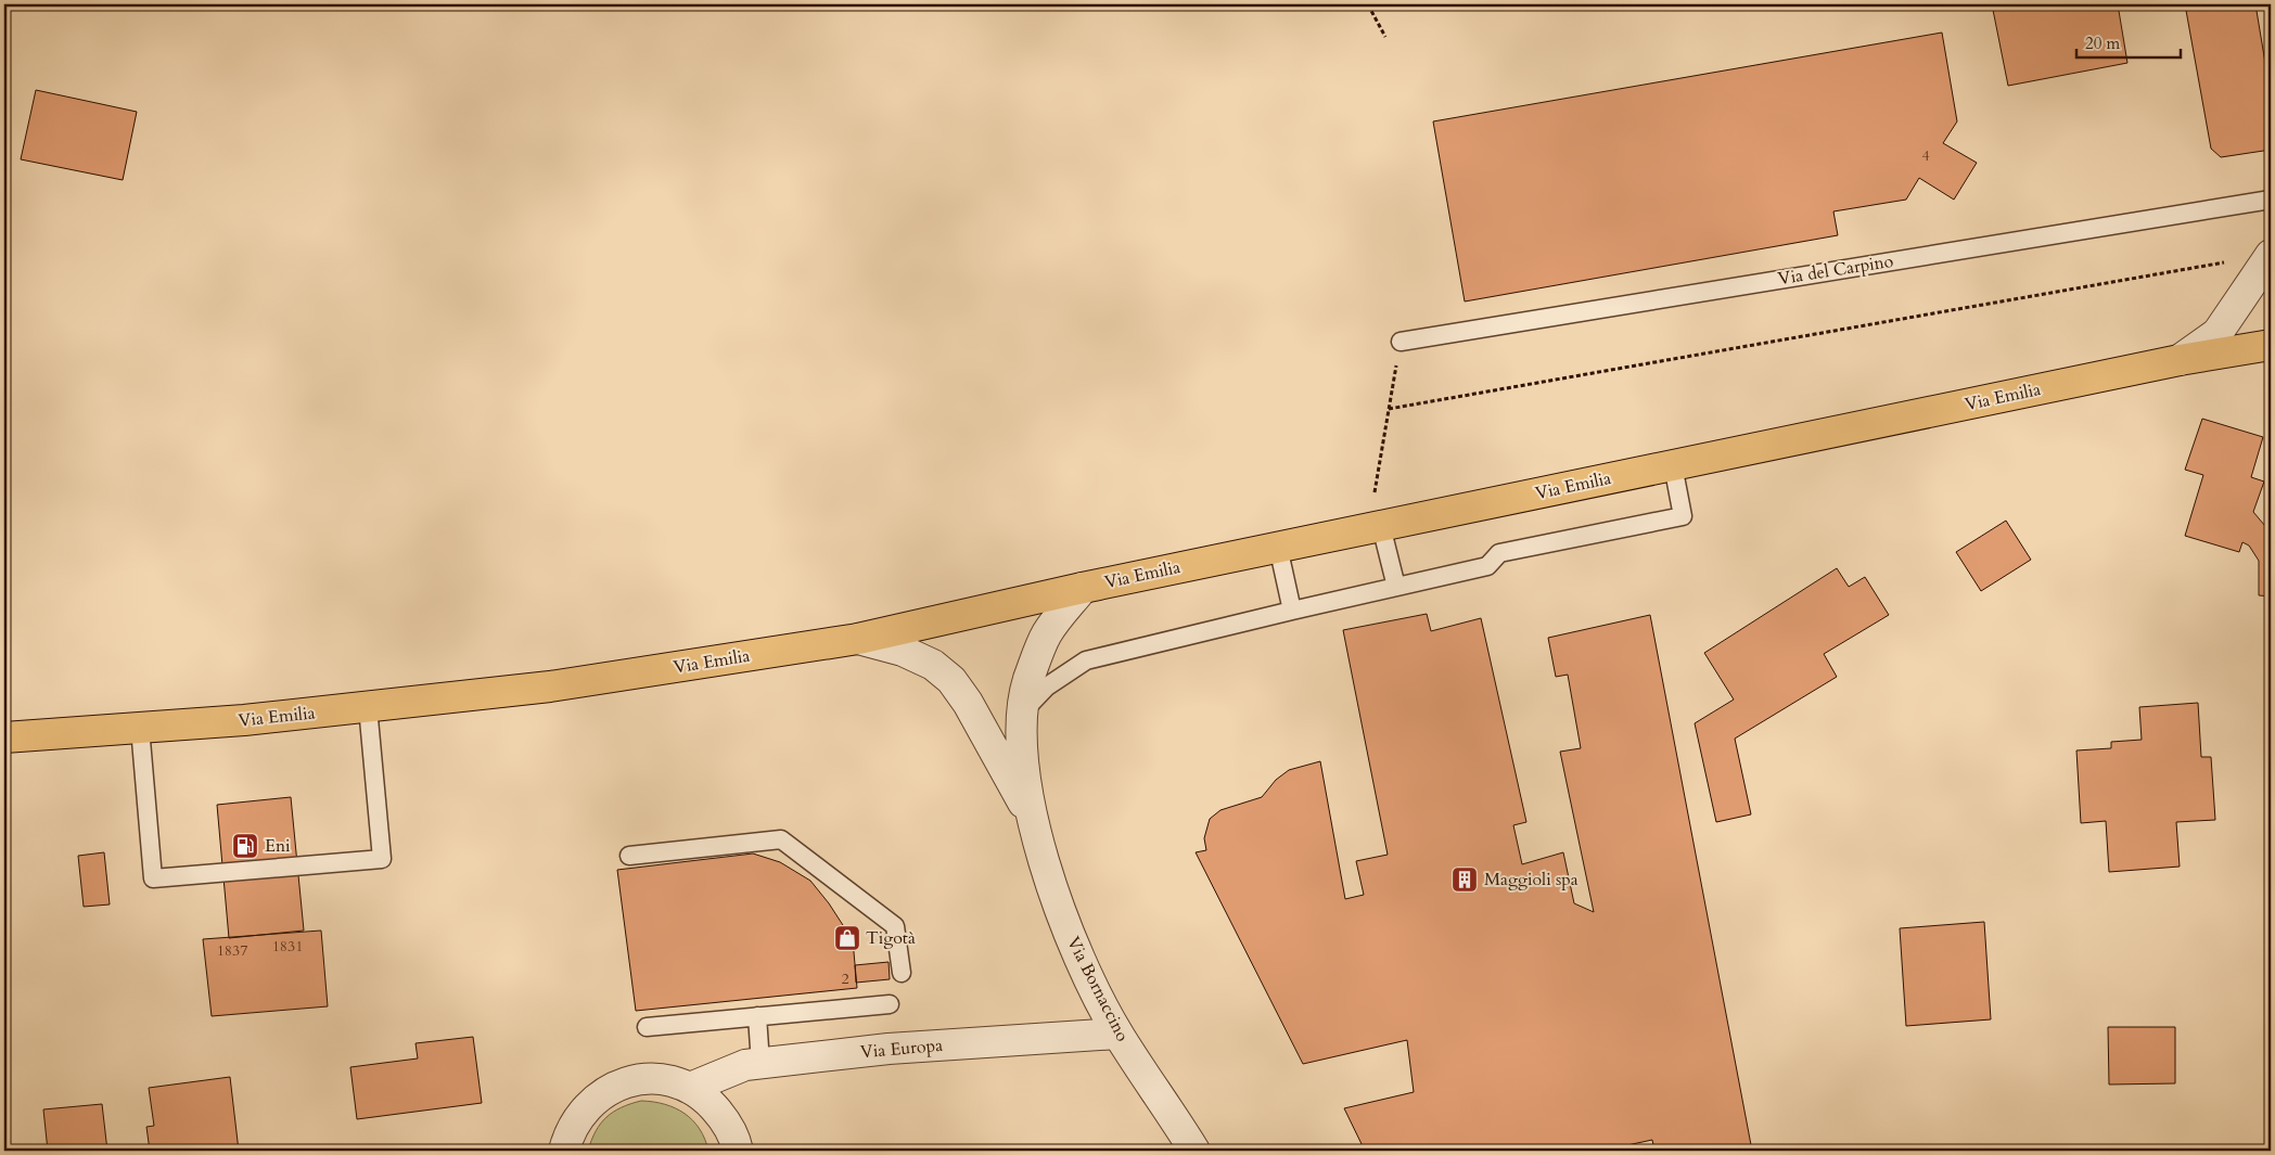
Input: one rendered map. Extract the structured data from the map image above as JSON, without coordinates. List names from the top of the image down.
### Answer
{
  "streets": {
    "main road": ["Via Emilia"],
    "street": ["Via Bornaccino", "Via Europa"],
    "lane": ["Via del Carpino"]
  },
  "crossings": [
    ["Via Emilia", "Via Bornaccino"],
    ["Via Bornaccino", "Via Europa"]
  ],
  "places": {
    "fuel station": ["Eni"],
    "building": ["Maggioli spa"],
    "shop": ["Tigotà"]
  },
  "house_numbers": [
    "4",
    "1831",
    "1837",
    "2"
  ],
  "scale_bar": "20 m"
}
